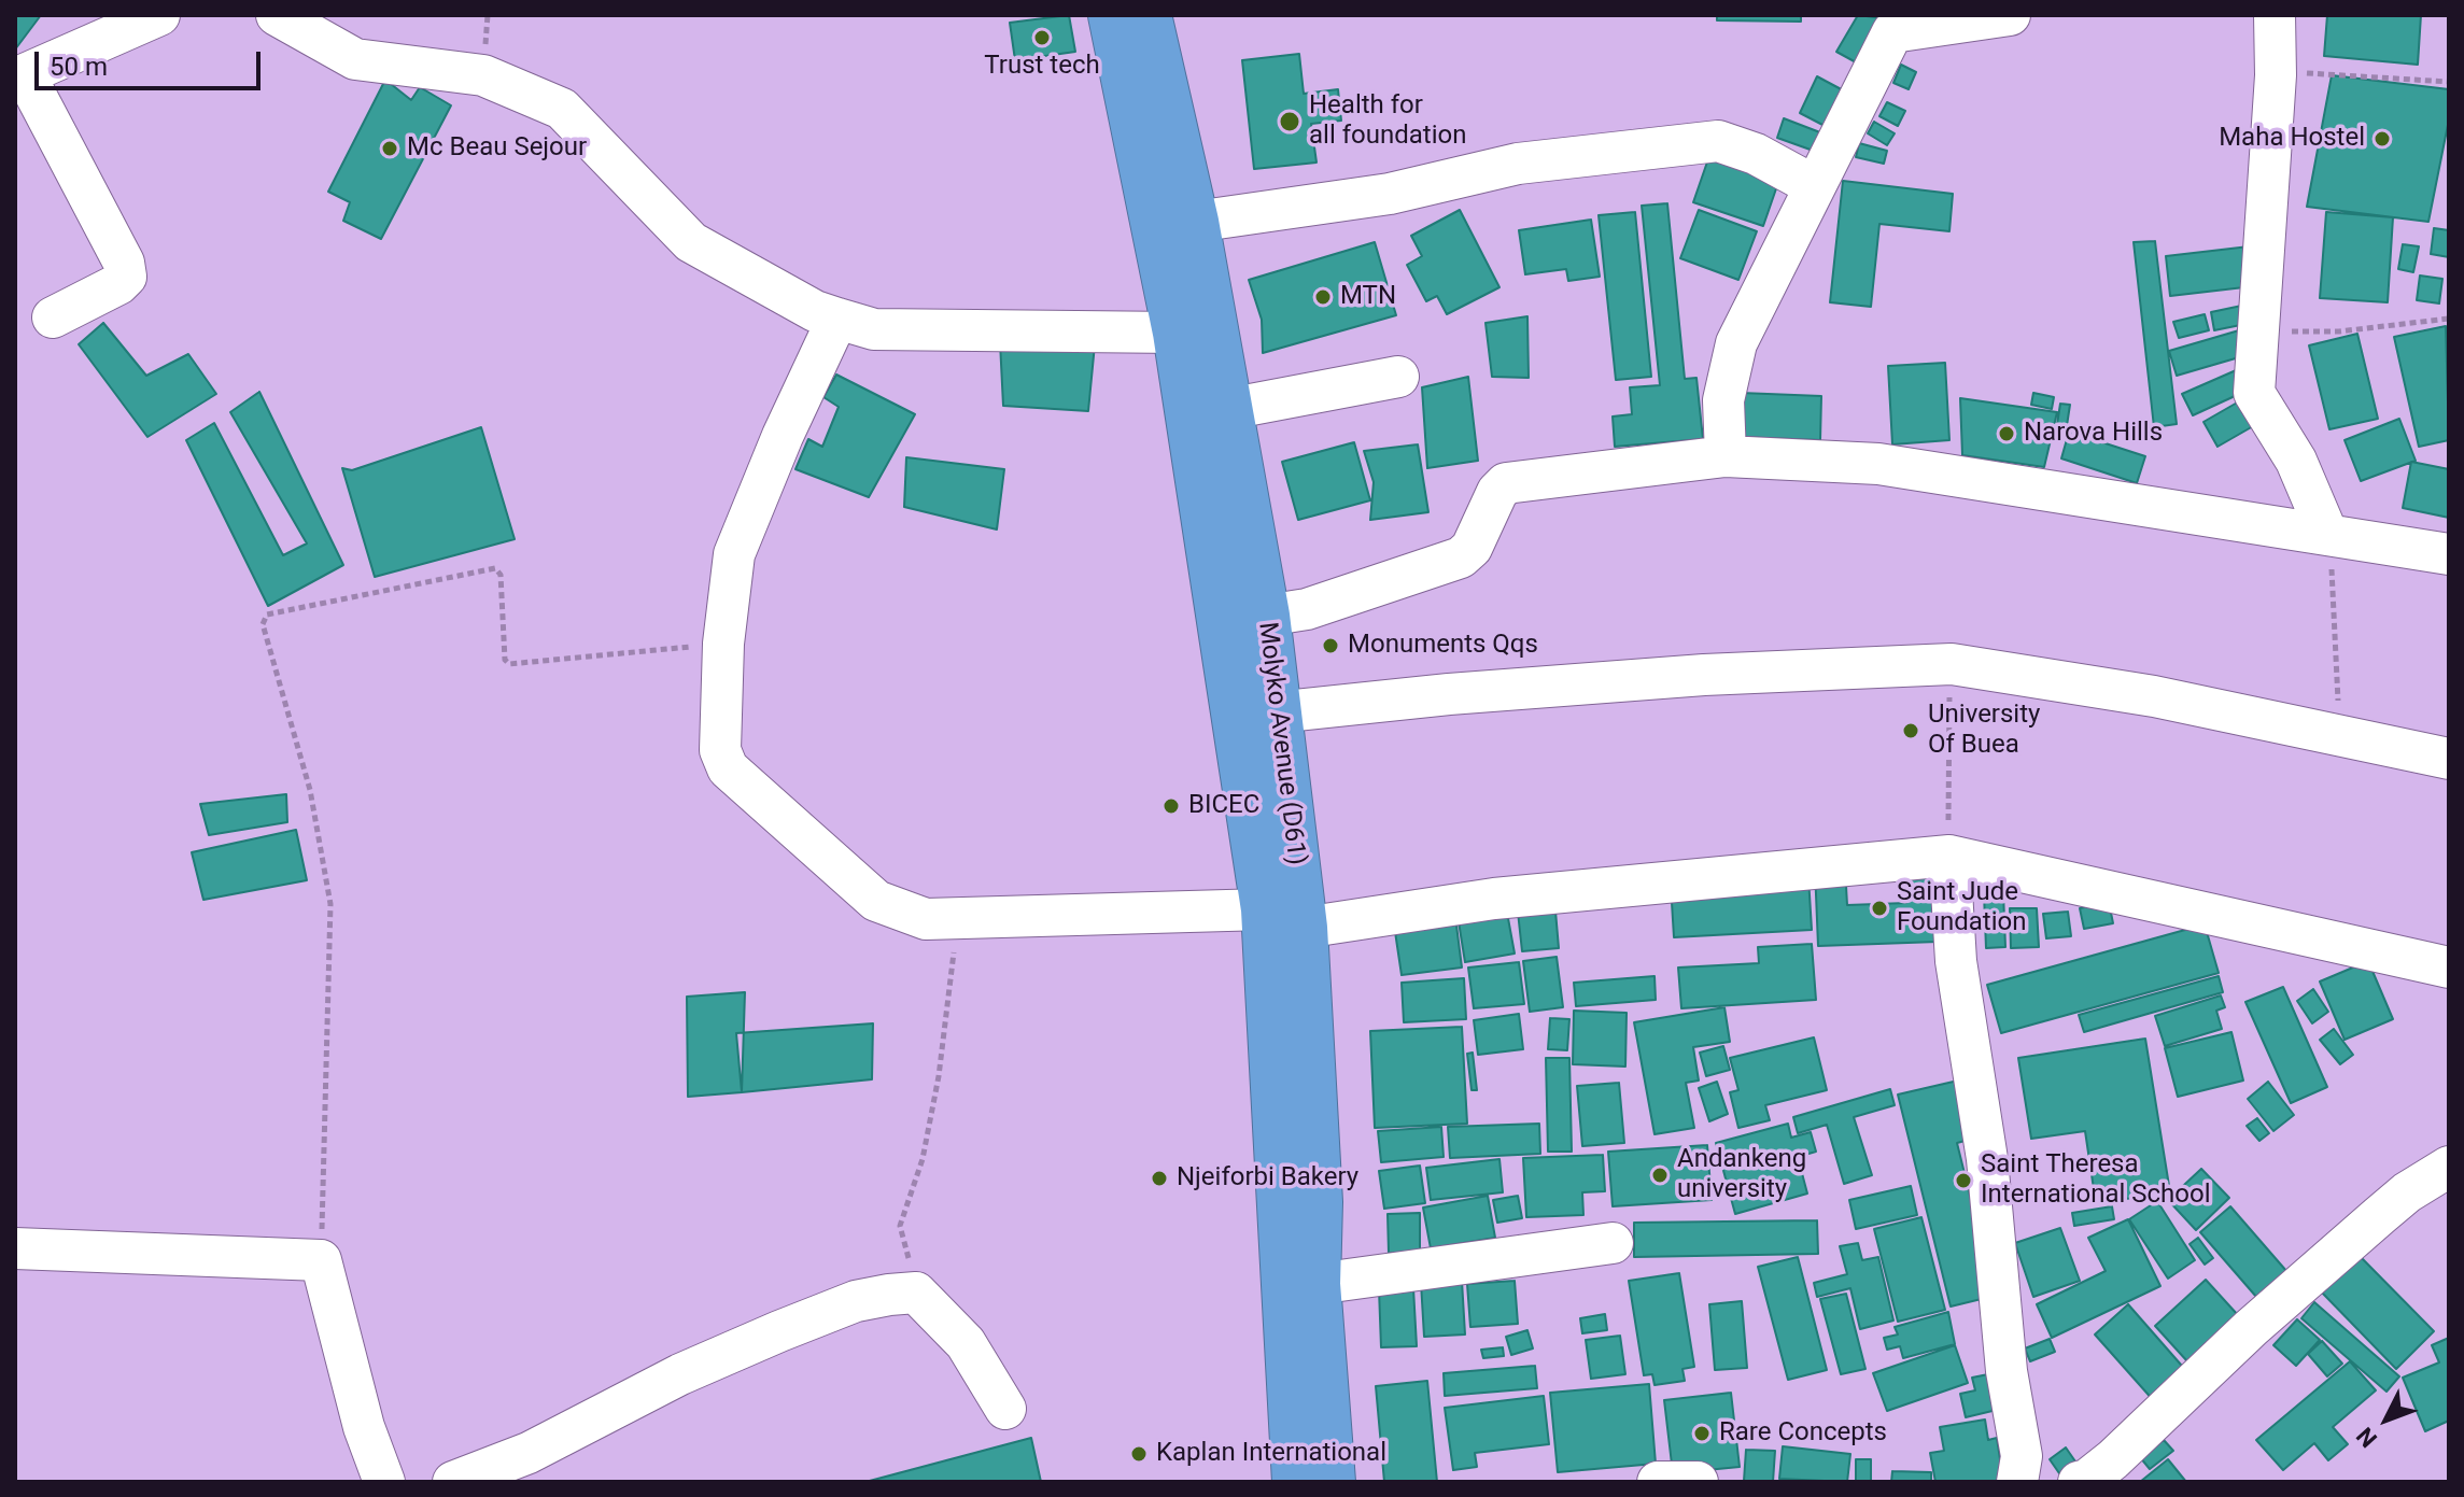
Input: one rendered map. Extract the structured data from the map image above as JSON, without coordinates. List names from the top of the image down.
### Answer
{
  "streets": {
    "highway": ["Molyko Avenue (D61)"]
  },
  "places": [
    "Trust tech",
    "Health for all foundation",
    "Maha Hostel",
    "Mc Beau Sejour",
    "MTN",
    "Narova Hills",
    "Monuments Qqs",
    "University Of Buea",
    "BICEC",
    "Saint Jude Foundation",
    "Andankeng university",
    "Njeiforbi Bakery",
    "Saint Theresa International School",
    "Rare Concepts",
    "Kaplan International"
  ],
  "scale_bar": "50 m",
  "north": "bottom left"
}
